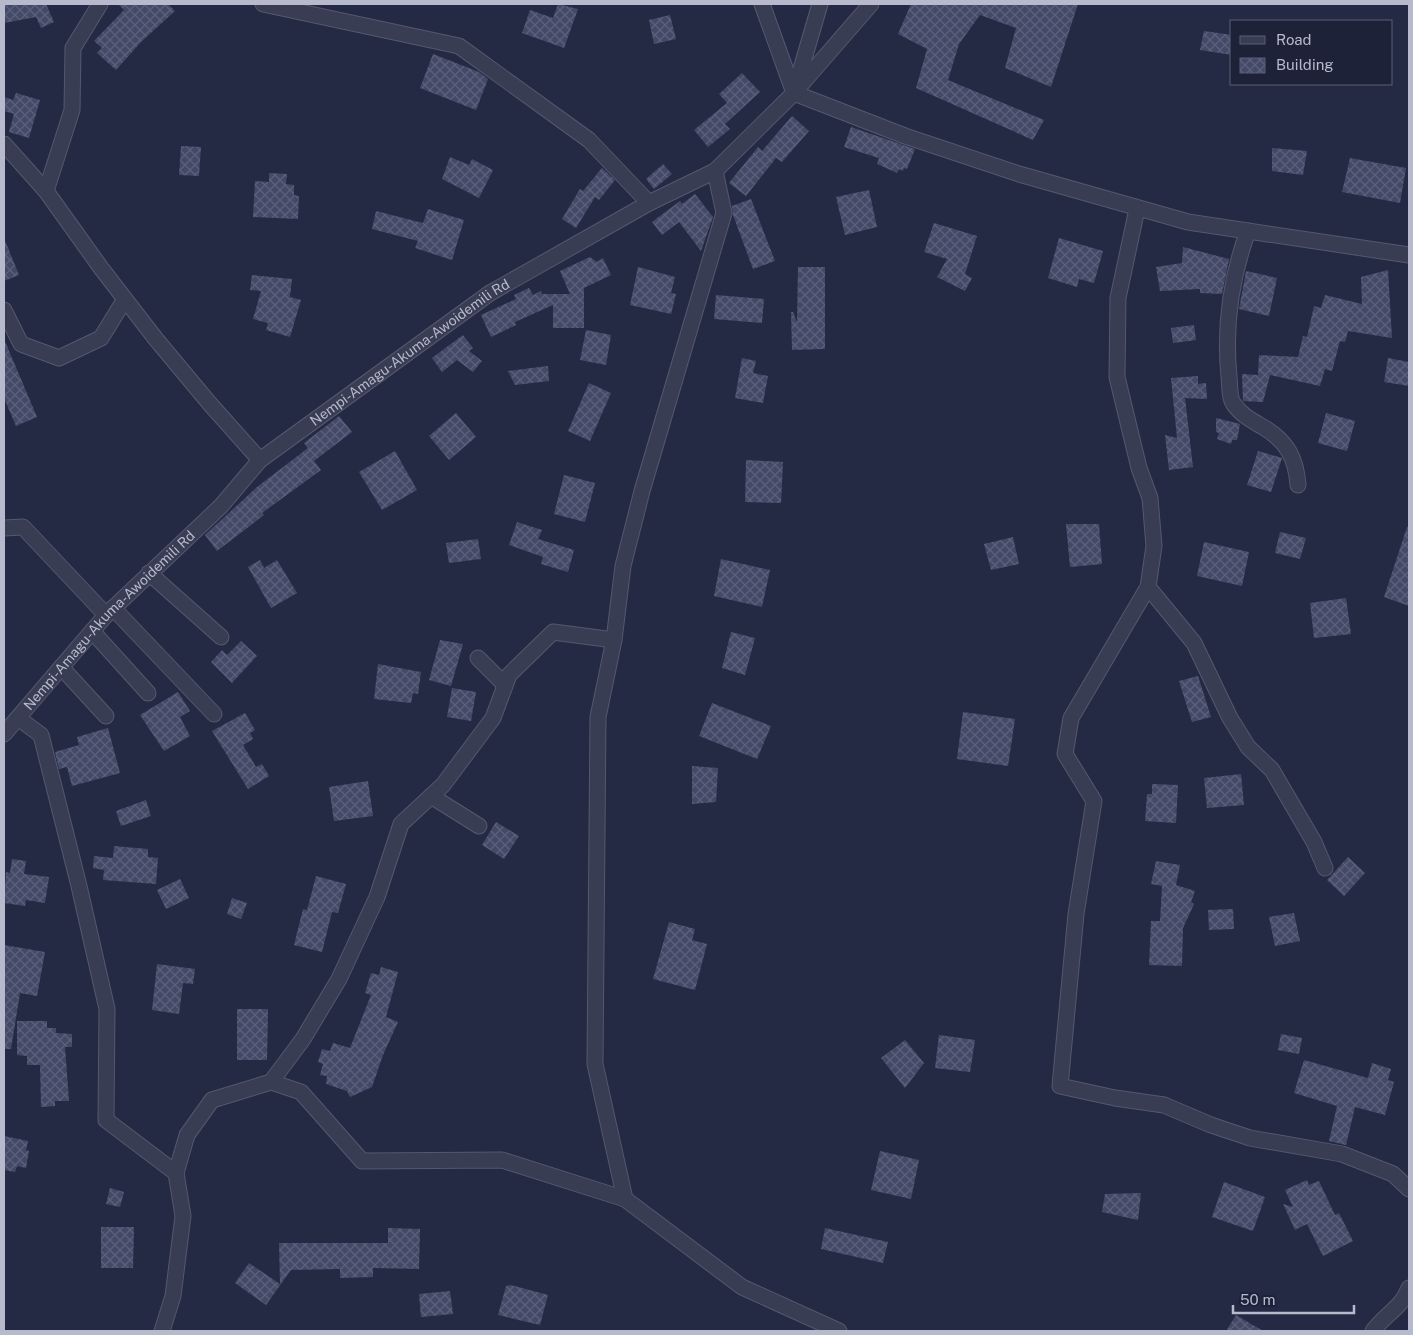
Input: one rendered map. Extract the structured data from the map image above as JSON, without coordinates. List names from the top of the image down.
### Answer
{
  "streets": {
    "street": ["Nempi-Amagu-Akuma-Awoidemili Rd"]
  },
  "legend": ["Road", "Building"],
  "scale_bar": "50 m"
}
